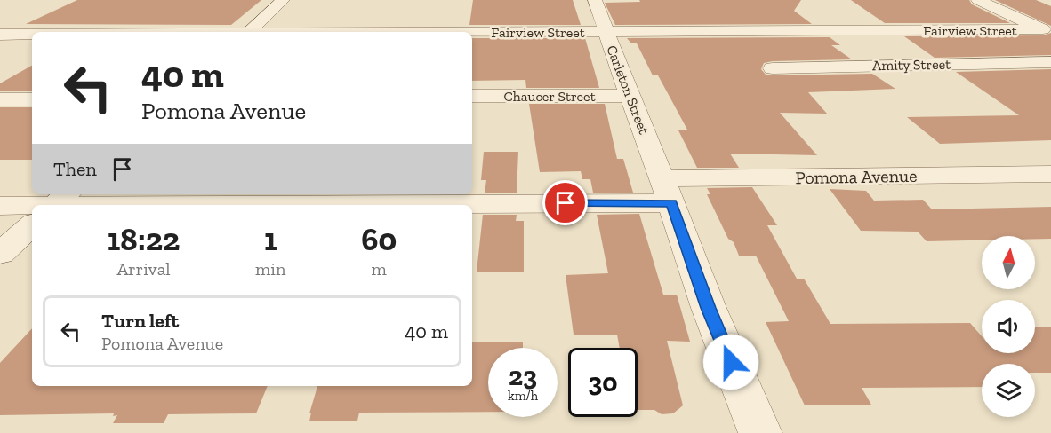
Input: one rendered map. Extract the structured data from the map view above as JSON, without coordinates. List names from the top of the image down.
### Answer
{
  "streets": {
    "street": [
      "Fairview Street",
      "Amity Street",
      "Carleton Street",
      "Chaucer Street",
      "Pomona Avenue"
    ]
  },
  "crossings": [
    ["Fairview Street", "Carleton Street"],
    ["Carleton Street", "Chaucer Street"],
    ["Carleton Street", "Pomona Avenue"]
  ],
  "north": "top",
  "page": {
    "turn": ["40 m", "Pomona Avenue"],
    "then": "Then",
    "eta": [
      "18:22",
      "Arrival",
      "1",
      "min",
      "60",
      "m"
    ],
    "list": [
      {
        "name": "Turn left",
        "note": "Pomona Avenue",
        "value": "40 m"
      }
    ],
    "speed": "23 km/h",
    "limit": "30"
  }
}
